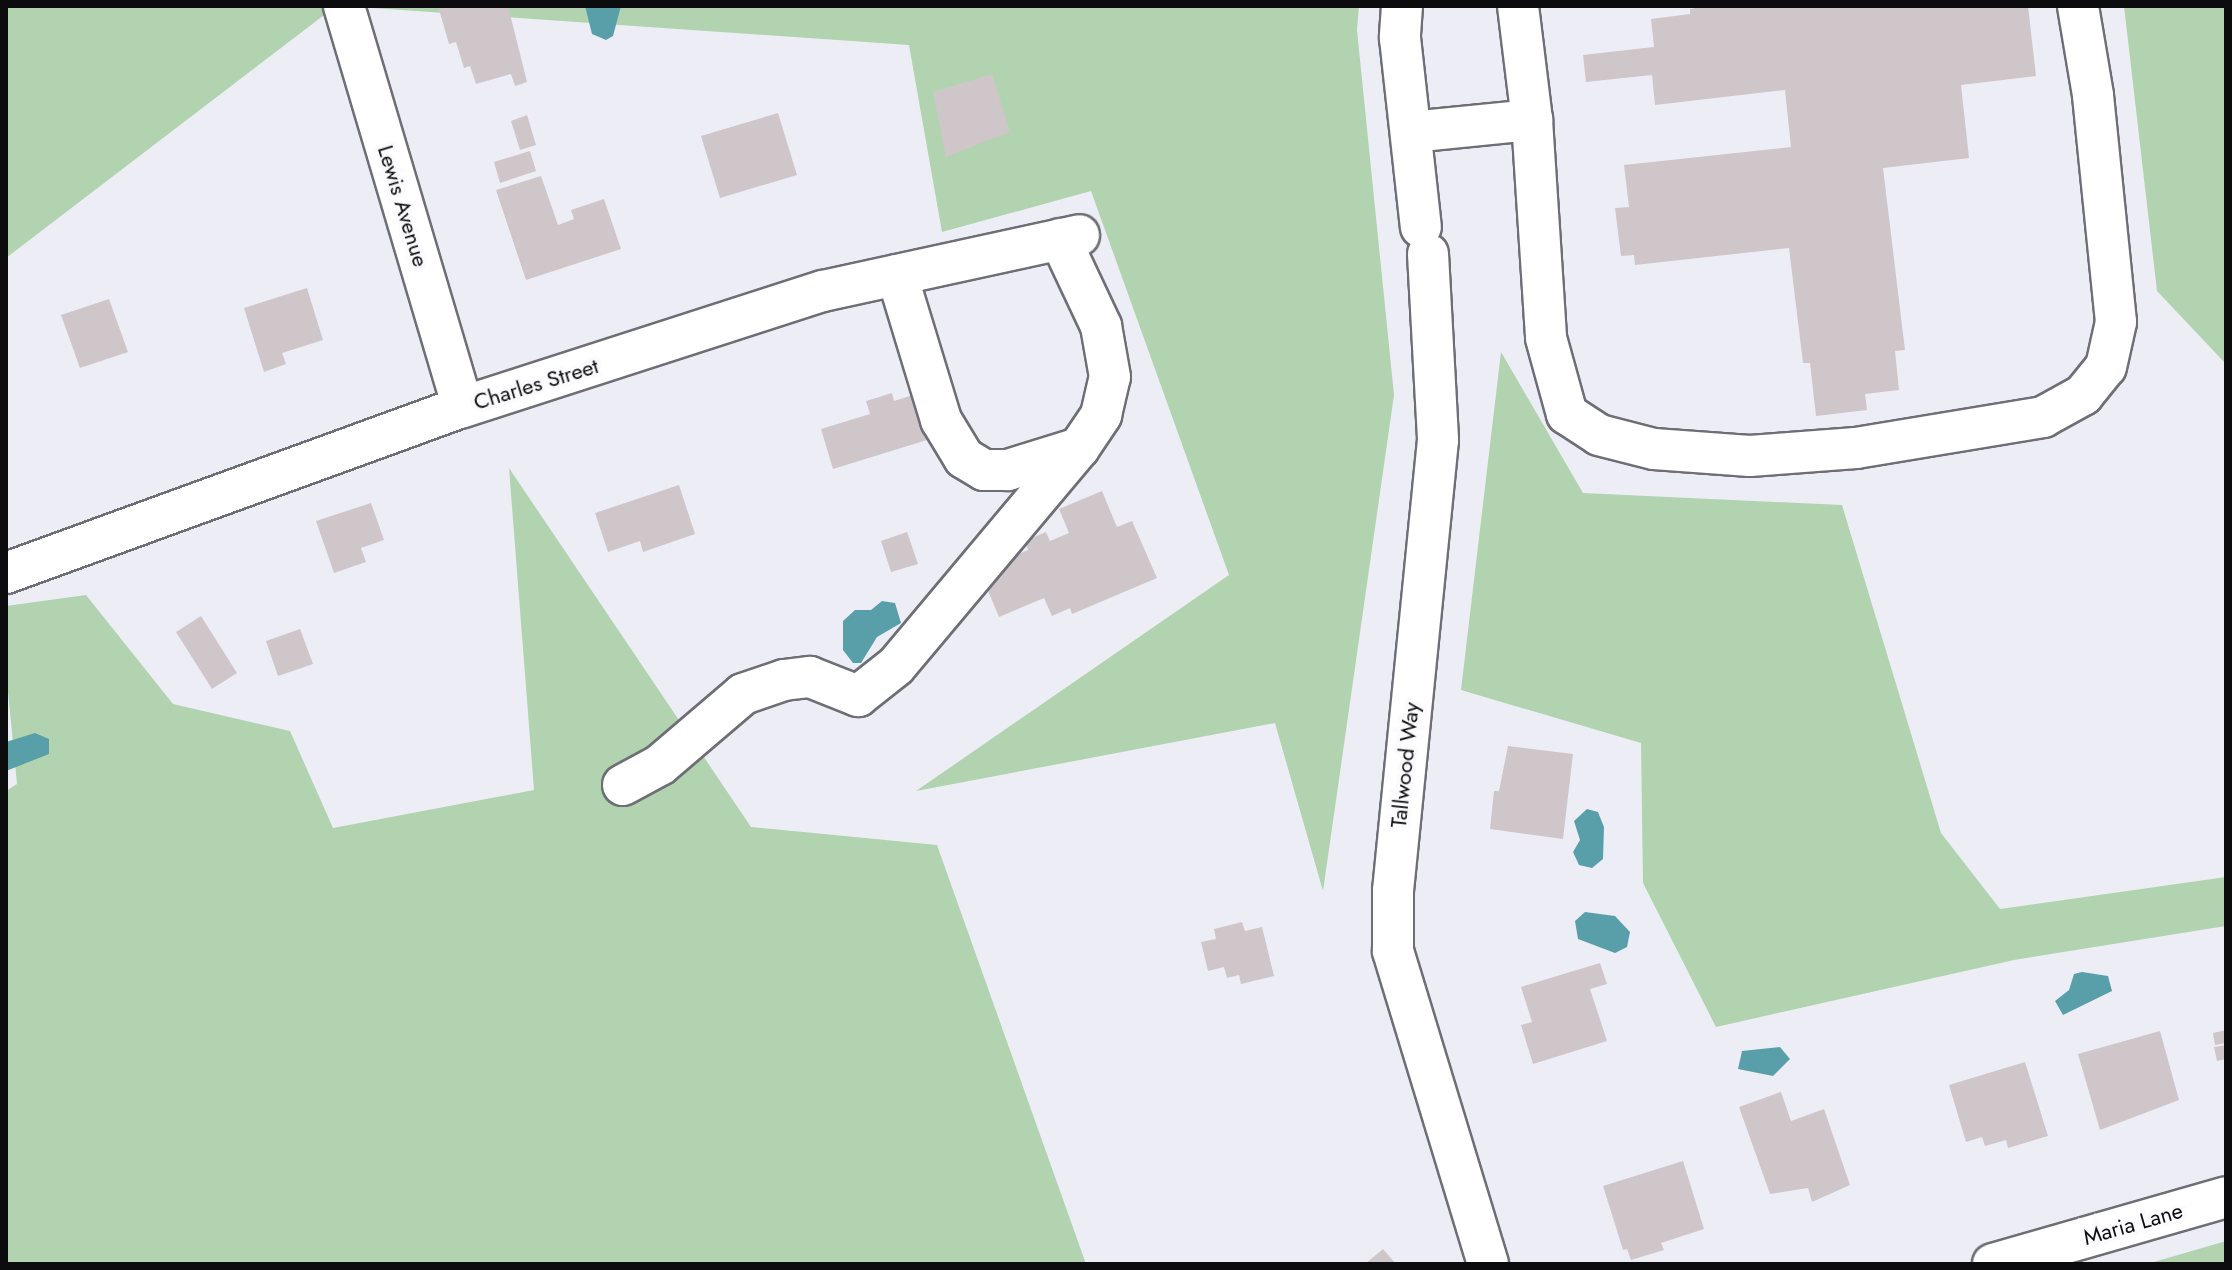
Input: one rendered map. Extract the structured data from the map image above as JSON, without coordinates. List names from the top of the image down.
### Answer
{
  "streets": {
    "street": [
      "Lewis Avenue",
      "Charles Street",
      "Tallwood Way",
      "Maria Lane"
    ]
  },
  "crossings": [
    ["Lewis Avenue", "Charles Street"]
  ]
}
